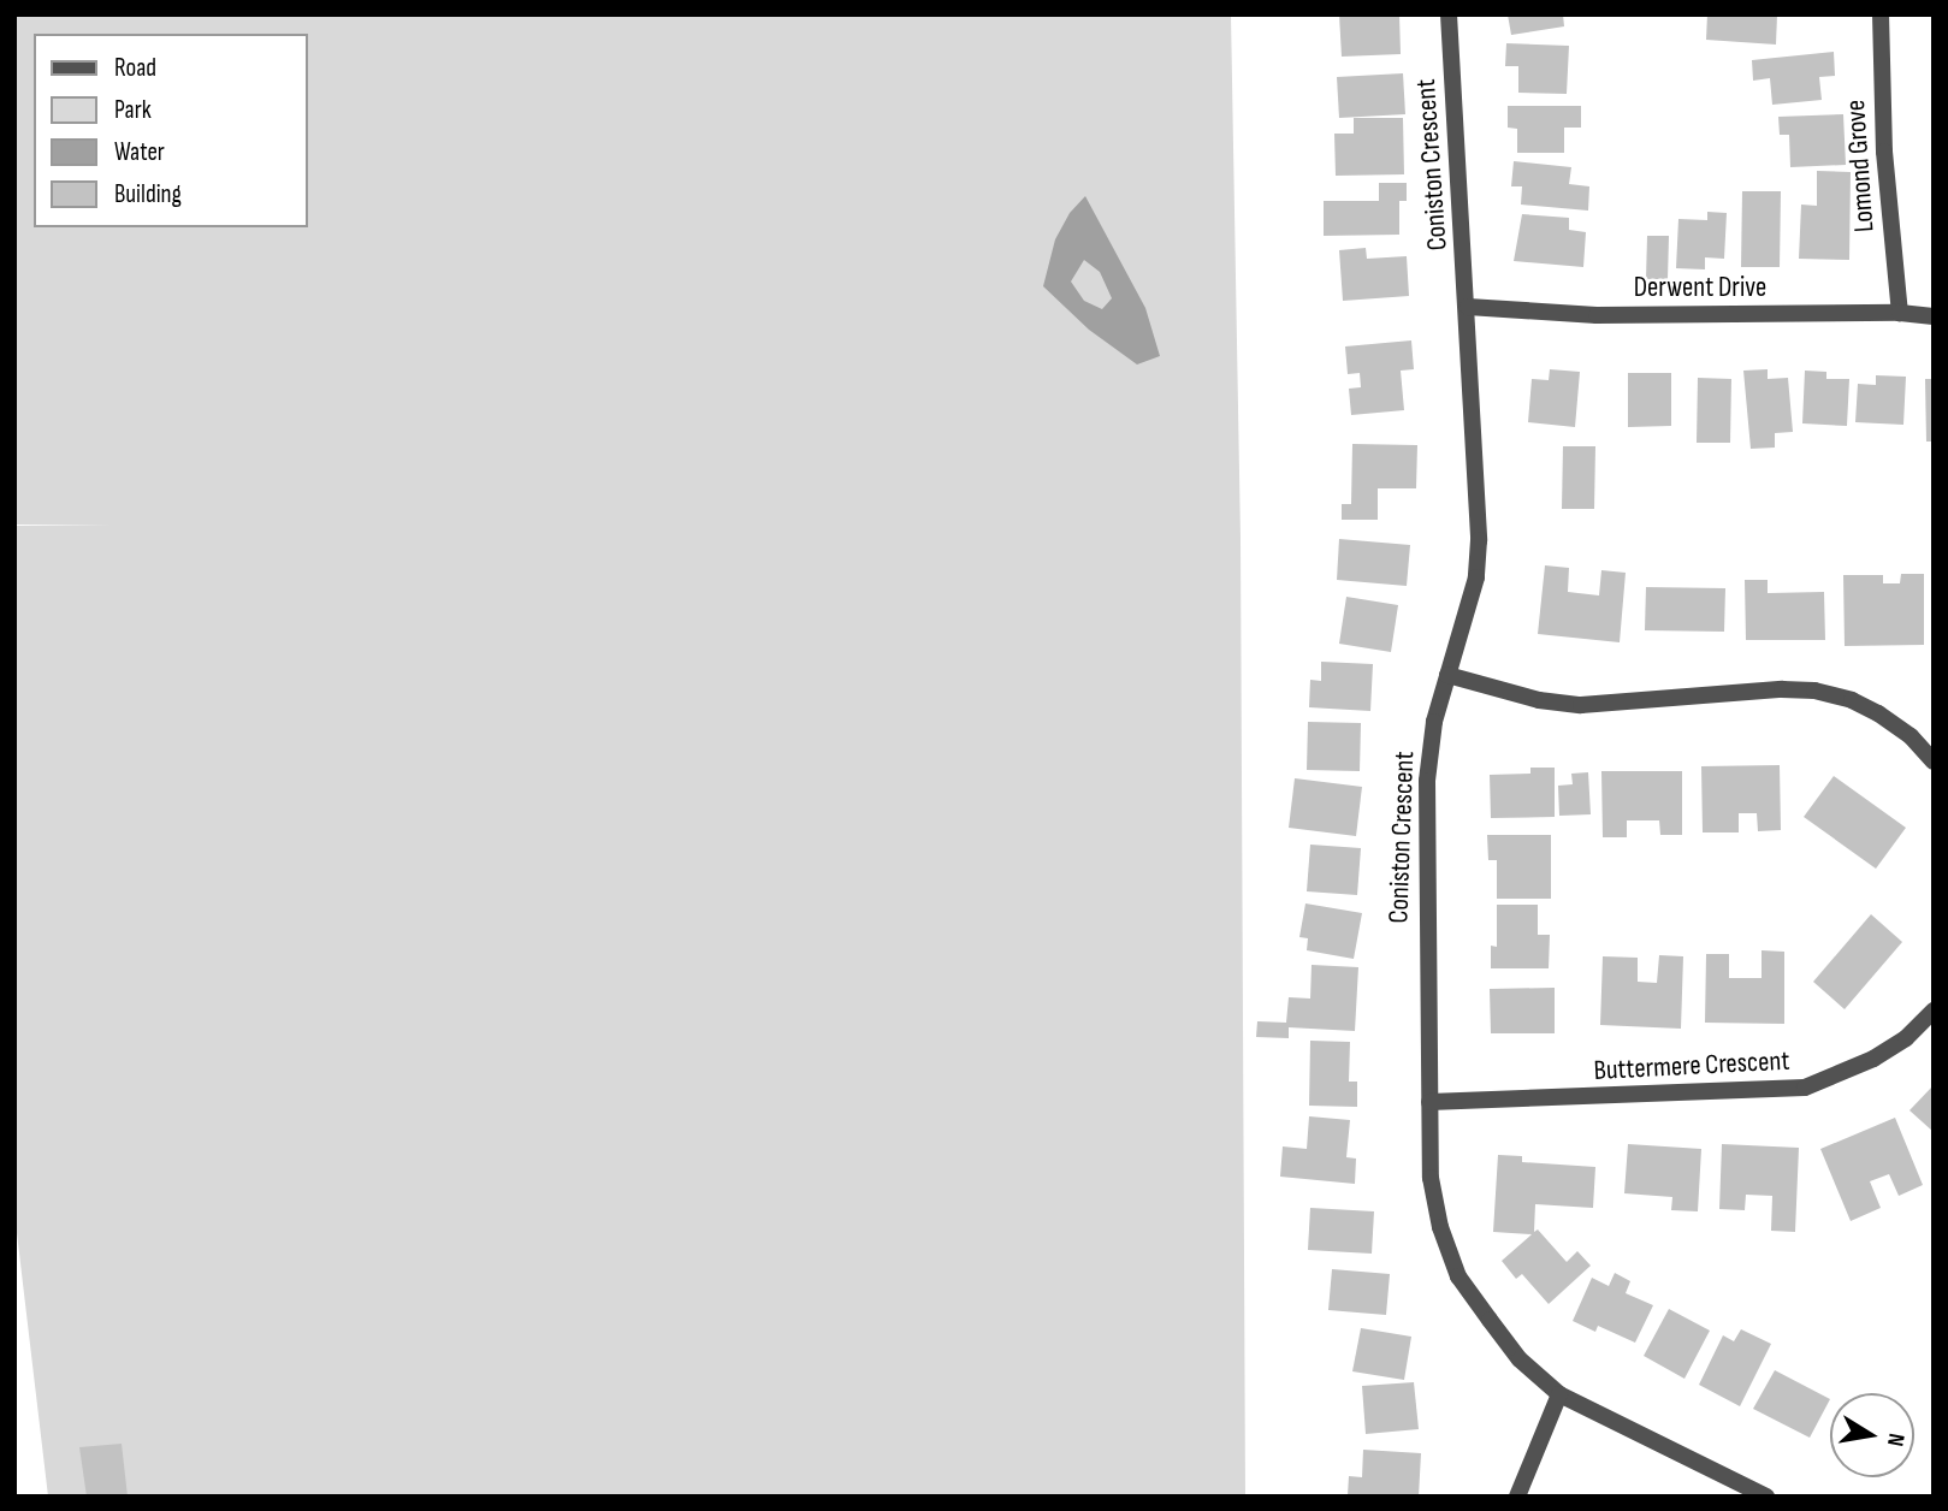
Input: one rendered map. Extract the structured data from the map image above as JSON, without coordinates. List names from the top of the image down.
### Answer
{
  "streets": {
    "street": [
      "Coniston Crescent",
      "Lomond Grove",
      "Derwent Drive",
      "Buttermere Crescent"
    ]
  },
  "crossings": [
    ["Coniston Crescent", "Derwent Drive"],
    ["Coniston Crescent", "Buttermere Crescent"],
    ["Lomond Grove", "Derwent Drive"]
  ],
  "legend": [
    "Road",
    "Park",
    "Water",
    "Building"
  ],
  "north": "right"
}
